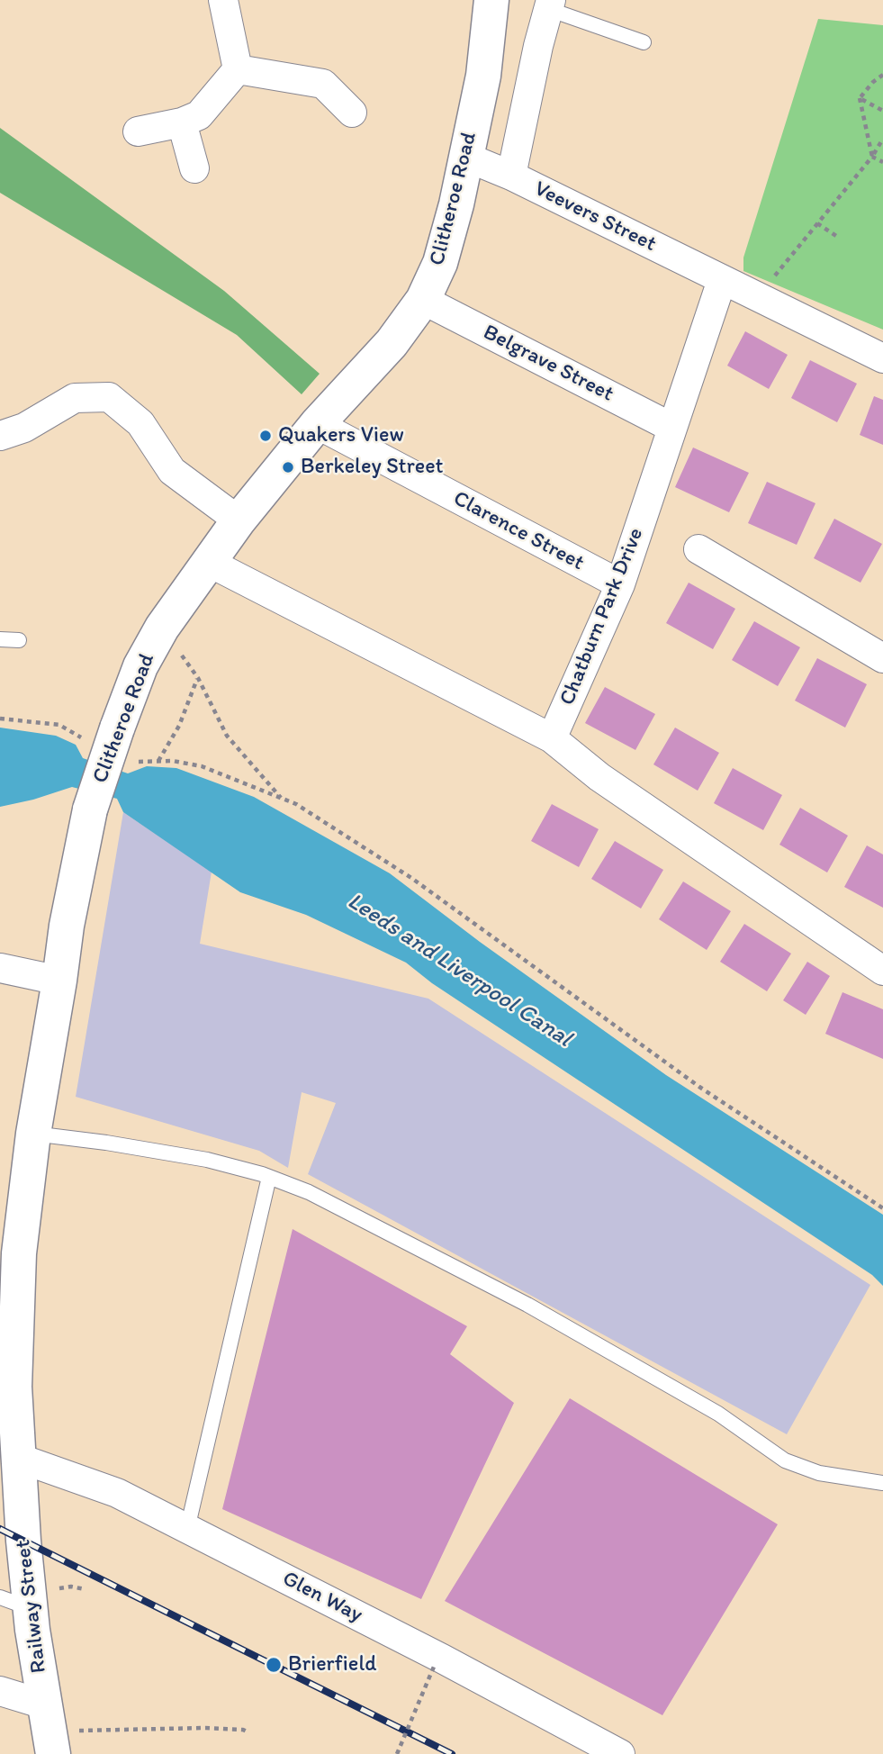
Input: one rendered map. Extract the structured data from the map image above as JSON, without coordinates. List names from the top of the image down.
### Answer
{
  "streets": {
    "main road": ["Clitheroe Road", "Railway Street"],
    "street": [
      "Veevers Street",
      "Belgrave Street",
      "Clarence Street",
      "Chatburn Park Drive",
      "Glen Way"
    ]
  },
  "crossings": [
    ["Clitheroe Road", "Veevers Street"],
    ["Clitheroe Road", "Belgrave Street"],
    ["Clitheroe Road", "Clarence Street"],
    ["Clitheroe Road", "Glen Way"],
    ["Clitheroe Road", "Railway Street"],
    ["Veevers Street", "Chatburn Park Drive"],
    ["Belgrave Street", "Chatburn Park Drive"],
    ["Clarence Street", "Chatburn Park Drive"],
    ["Glen Way", "Railway Street"]
  ],
  "water": ["Leeds and Liverpool Canal"],
  "places": ["Quakers View", "Berkeley Street", "Brierfield"]
}
